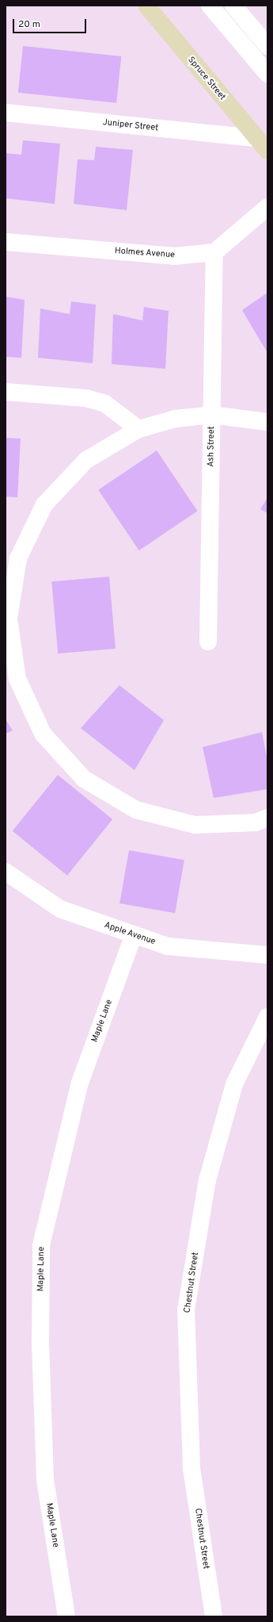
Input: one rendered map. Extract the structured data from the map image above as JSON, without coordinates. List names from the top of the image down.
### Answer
{
  "streets": {
    "main road": ["Spruce Street"],
    "street": [
      "Juniper Street",
      "Holmes Avenue",
      "Ash Street",
      "Apple Avenue",
      "Maple Lane",
      "Chestnut Street"
    ]
  },
  "crossings": [
    ["Spruce Street", "Juniper Street"],
    ["Holmes Avenue", "Ash Street"],
    ["Apple Avenue", "Maple Lane"]
  ],
  "scale_bar": "20 m"
}
